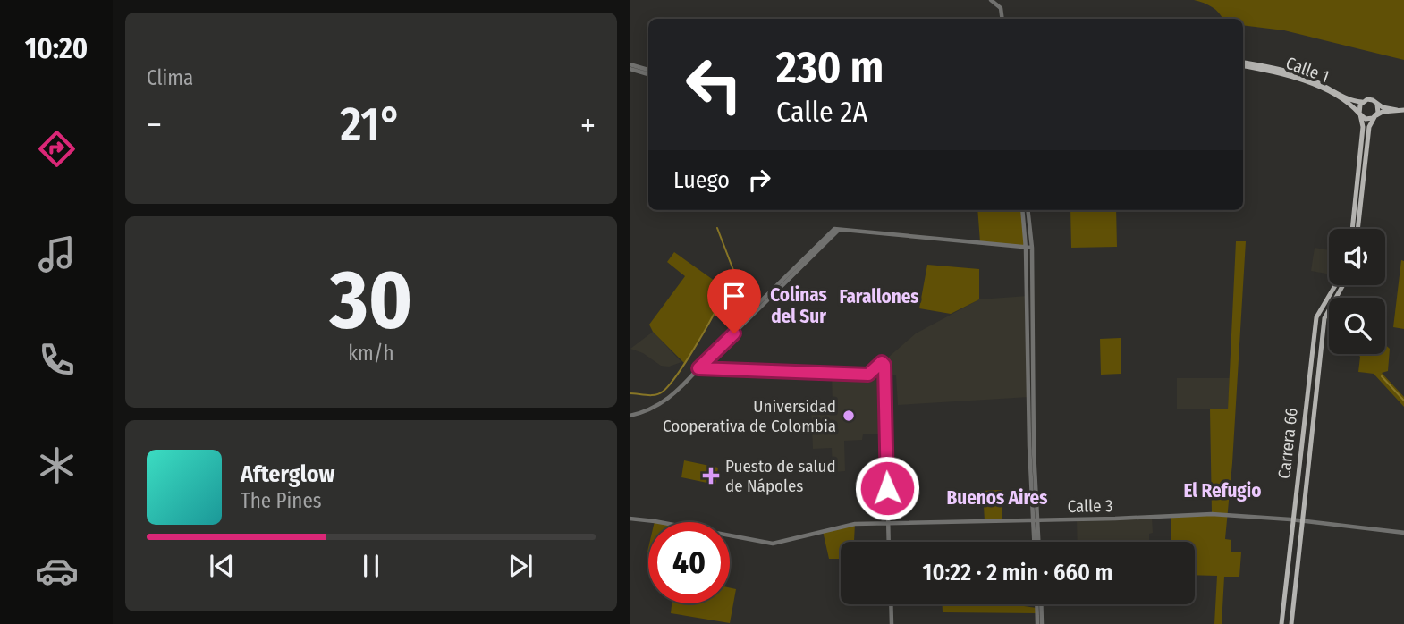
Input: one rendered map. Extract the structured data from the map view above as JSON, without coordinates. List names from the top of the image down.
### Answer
{
  "streets": {
    "main road": ["Calle 1", "Carrera 66"],
    "street": ["Calle 3"]
  },
  "crossings": [
    ["Carrera 66", "Calle 3"]
  ],
  "districts": [
    "Colinas del Sur",
    "Farallones",
    "El Refugio",
    "Buenos Aires"
  ],
  "places": {
    "other": ["Universidad Cooperativa de Colombia"],
    "health": ["Puesto de salud de Nápoles"]
  },
  "page": {
    "tabs": "10:20",
    "tile": [
      "Clima",
      ["30", "km/h"]
    ],
    "turn": ["230 m", "Calle 2A"],
    "heat": ["−", "21°", "+"],
    "then": "Luego",
    "song": ["Afterglow", "The Pines"],
    "limit": "40",
    "trip": "10:22 · 2 min · 660 m"
  }
}
